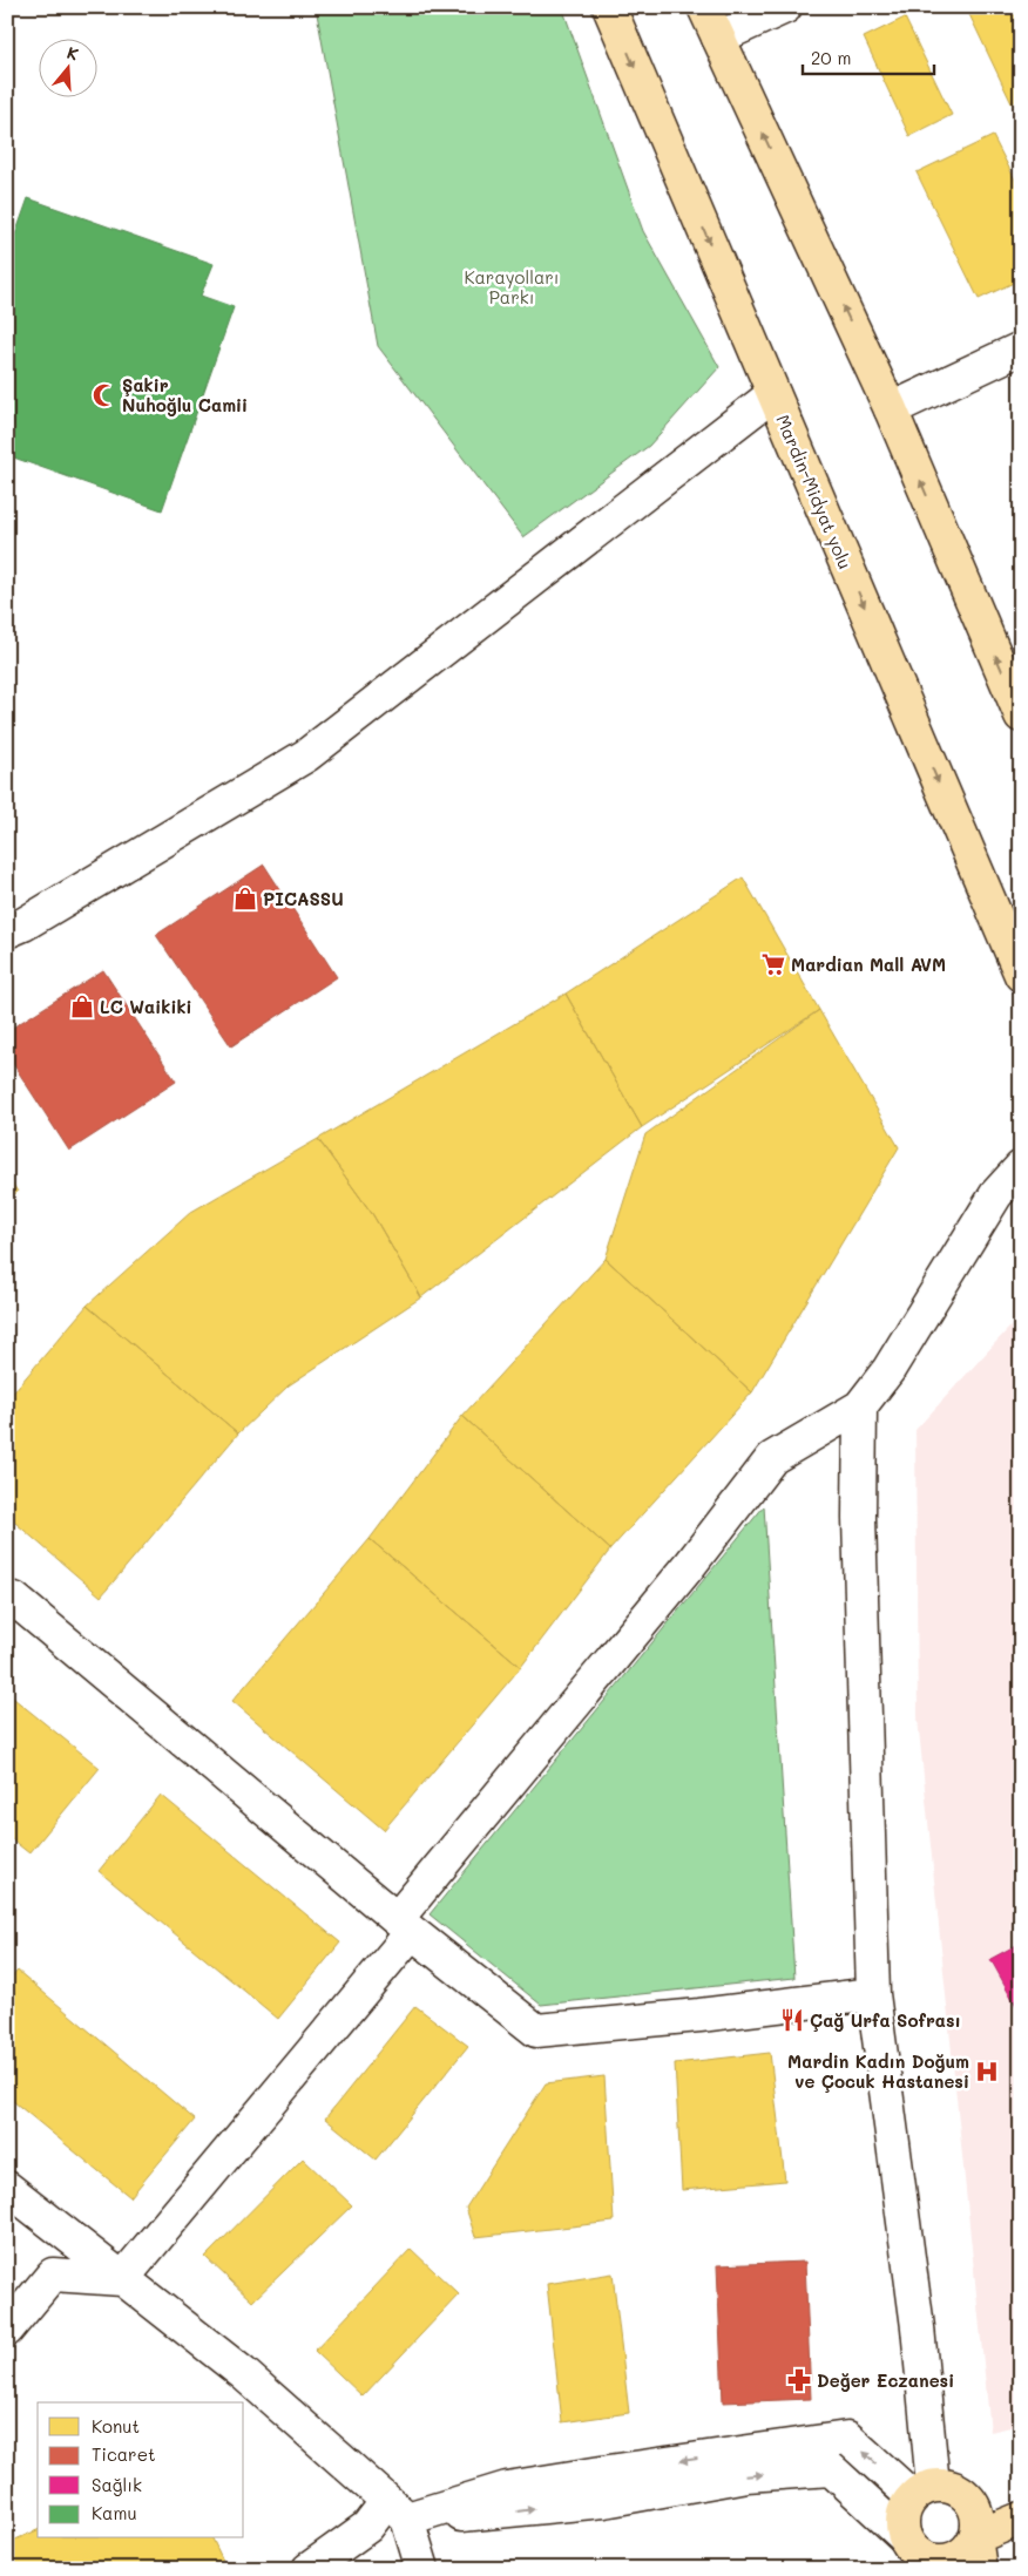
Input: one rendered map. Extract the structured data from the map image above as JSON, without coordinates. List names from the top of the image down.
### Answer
{
  "streets": {
    "main road": ["Mardin-Midyat yolu"]
  },
  "parks": ["Karayolları Parkı"],
  "places": {
    "mosque": ["Şakir Nuhoğlu Camii"],
    "shop": ["PICASSU", "LC Waikiki"],
    "supermarket": ["Mardian Mall AVM"],
    "restaurant": ["Çağ Urfa Sofrası"],
    "hospital": ["Mardin Kadın Doğum ve Çocuk Hastanesi"],
    "pharmacy": ["Değer Eczanesi"]
  },
  "legend": [
    "Konut",
    "Ticaret",
    "Sağlık",
    "Kamu"
  ],
  "scale_bar": "20 m",
  "north": "top"
}
